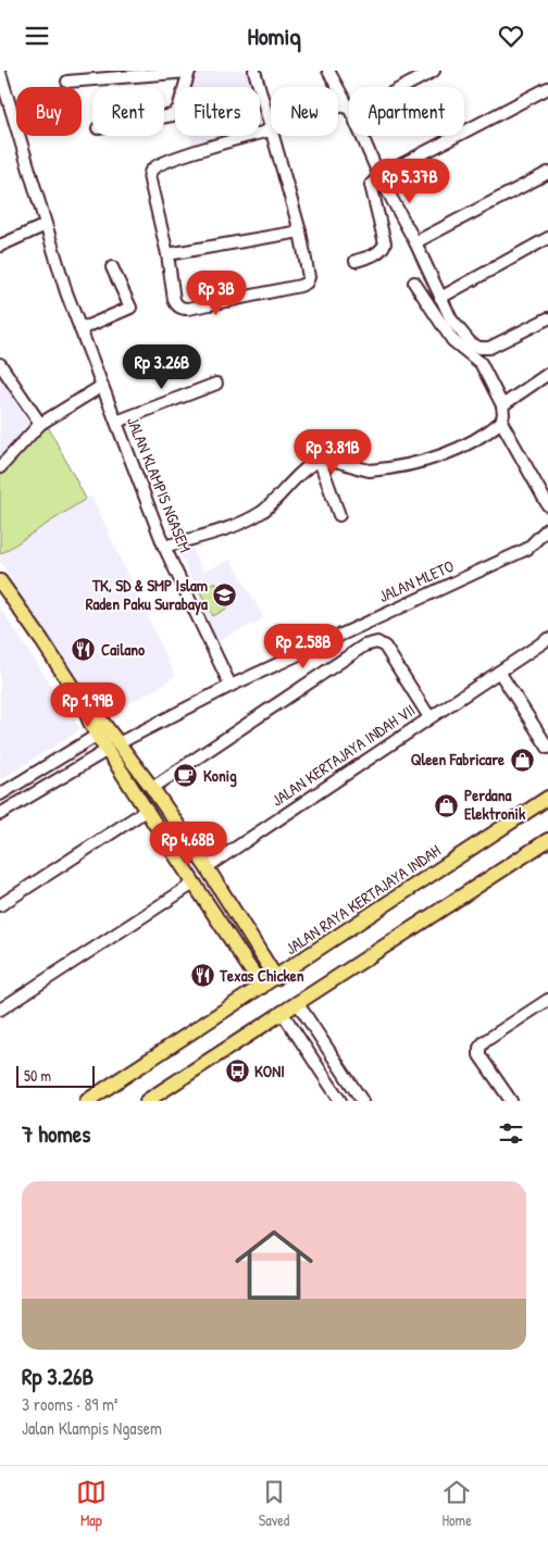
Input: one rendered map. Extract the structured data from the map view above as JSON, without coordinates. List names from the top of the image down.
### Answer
{
  "streets": {
    "main road": ["JALAN RAYA KERTAJAYA INDAH"],
    "street": ["JALAN KLAMPIS NGASEM", "JALAN MLETO", "JALAN KERTAJAYA INDAH VII"]
  },
  "crossings": [
    ["JALAN KLAMPIS NGASEM", "JALAN MLETO"]
  ],
  "places": {
    "school or university": ["TK, SD & SMP Islam Raden Paku Surabaya"],
    "restaurant": ["Cailano", "Texas Chicken"],
    "shop": ["Qleen Fabricare", "Perdana Elektronik"],
    "cafe": ["Konig"],
    "bus stop": ["KONI"]
  },
  "scale_bar": "50 m",
  "page": {
    "header": "Homiq",
    "chip": [
      "Buy",
      "Rent",
      "Filters",
      "New",
      "Apartment"
    ],
    "price": [
      "Rp 5.37B",
      "Rp 3B",
      "Rp 3.26B",
      "Rp 3.81B",
      "Rp 2.58B",
      "Rp 1.99B",
      "Rp 4.68B"
    ],
    "scale": "50 m",
    "heading": "7 homes",
    "list": [
      {
        "name": "Rp 3.26B",
        "note": "3 rooms · 89 m² · Jalan Klampis Ngasem"
      }
    ],
    "tabs": ["Map", "Saved", "Home"]
  }
}
